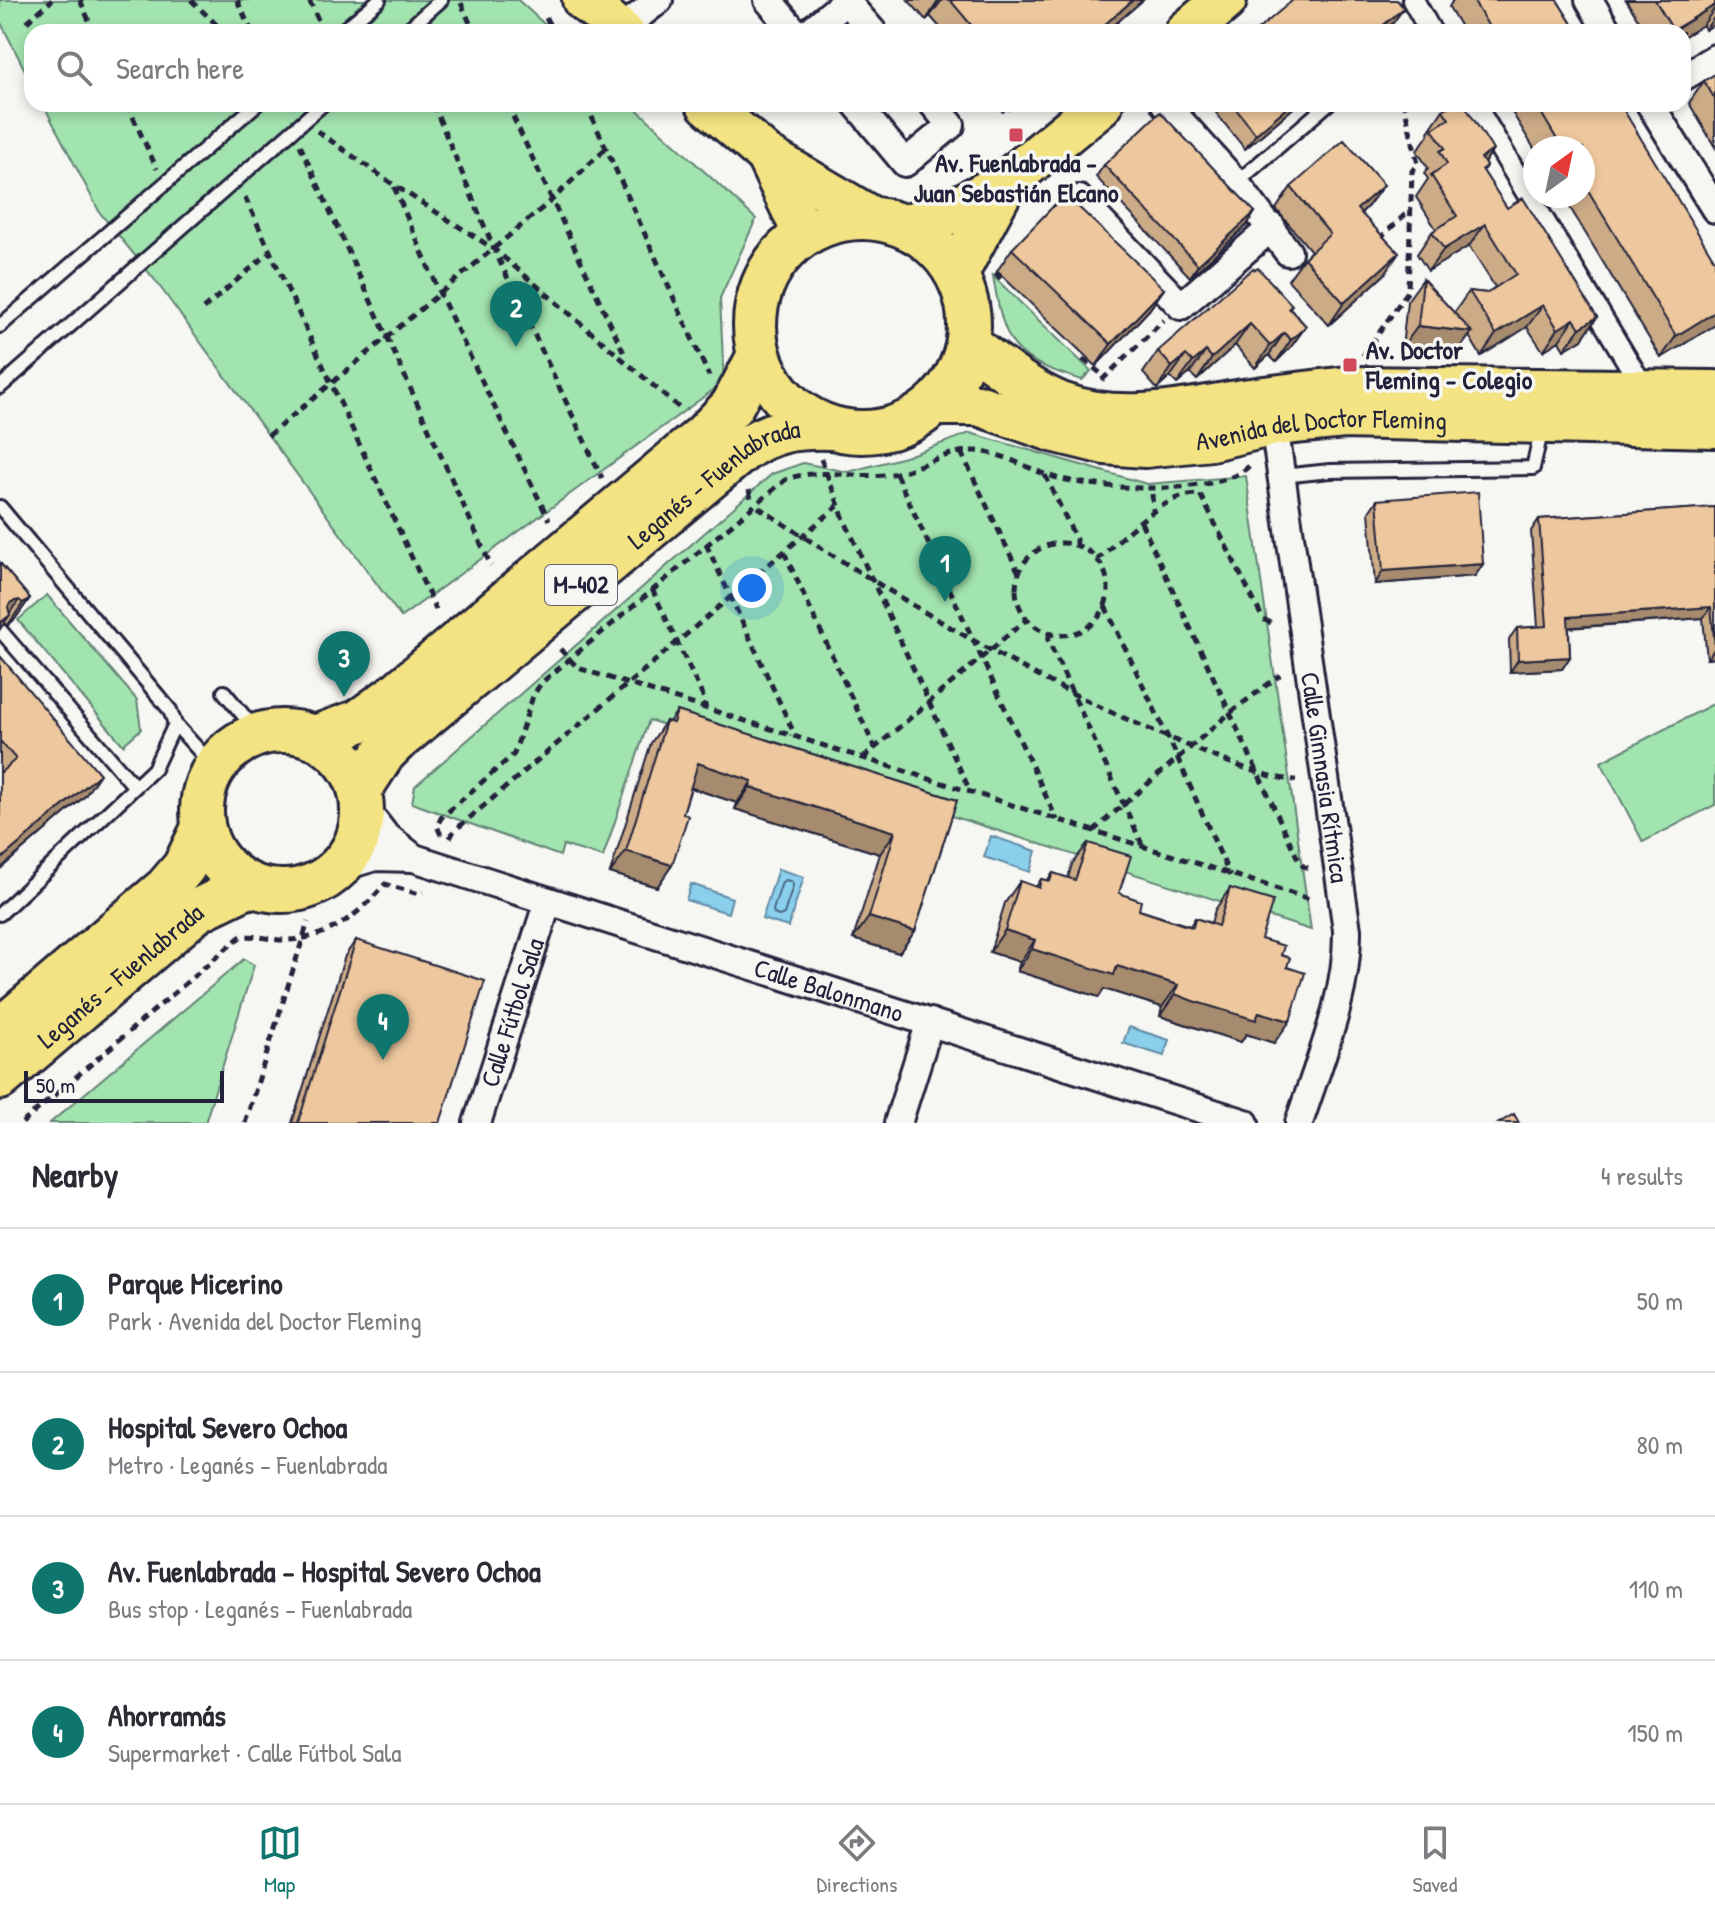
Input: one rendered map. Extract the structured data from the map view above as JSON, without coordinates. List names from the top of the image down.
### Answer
{
  "streets": {
    "highway": ["Leganés - Fuenlabrada", "M-402"],
    "main road": ["Avenida del Doctor Fleming"],
    "street": ["Calle Gimnasia Rítmica", "Calle Balonmano", "Calle Fútbol Sala"]
  },
  "crossings": [
    ["Avenida del Doctor Fleming", "Leganés - Fuenlabrada"],
    ["Avenida del Doctor Fleming", "Calle Gimnasia Rítmica"],
    ["Leganés - Fuenlabrada", "Calle Balonmano"],
    ["Calle Balonmano", "Calle Fútbol Sala"]
  ],
  "places": {
    "transit": ["Av. Fuenlabrada - Juan Sebastián Elcano", "Av. Doctor Fleming - Colegio"]
  },
  "scale_bar": "50 m",
  "north": "top right",
  "page": {
    "search": "Search here",
    "pins": [
      "2",
      "1",
      "3",
      "4"
    ],
    "scale": "50 m",
    "heading": ["Nearby", "4 results"],
    "list": [
      {
        "mark": "1",
        "name": "Parque Micerino",
        "note": "Park · Avenida del Doctor Fleming",
        "value": "50 m"
      },
      {
        "mark": "2",
        "name": "Hospital Severo Ochoa",
        "note": "Metro · Leganés - Fuenlabrada",
        "value": "80 m"
      },
      {
        "mark": "3",
        "name": "Av. Fuenlabrada - Hospital Severo Ochoa",
        "note": "Bus stop · Leganés - Fuenlabrada",
        "value": "110 m"
      },
      {
        "mark": "4",
        "name": "Ahorramás",
        "note": "Supermarket · Calle Fútbol Sala",
        "value": "150 m"
      }
    ],
    "nav": ["Map", "Directions", "Saved"]
  }
}
